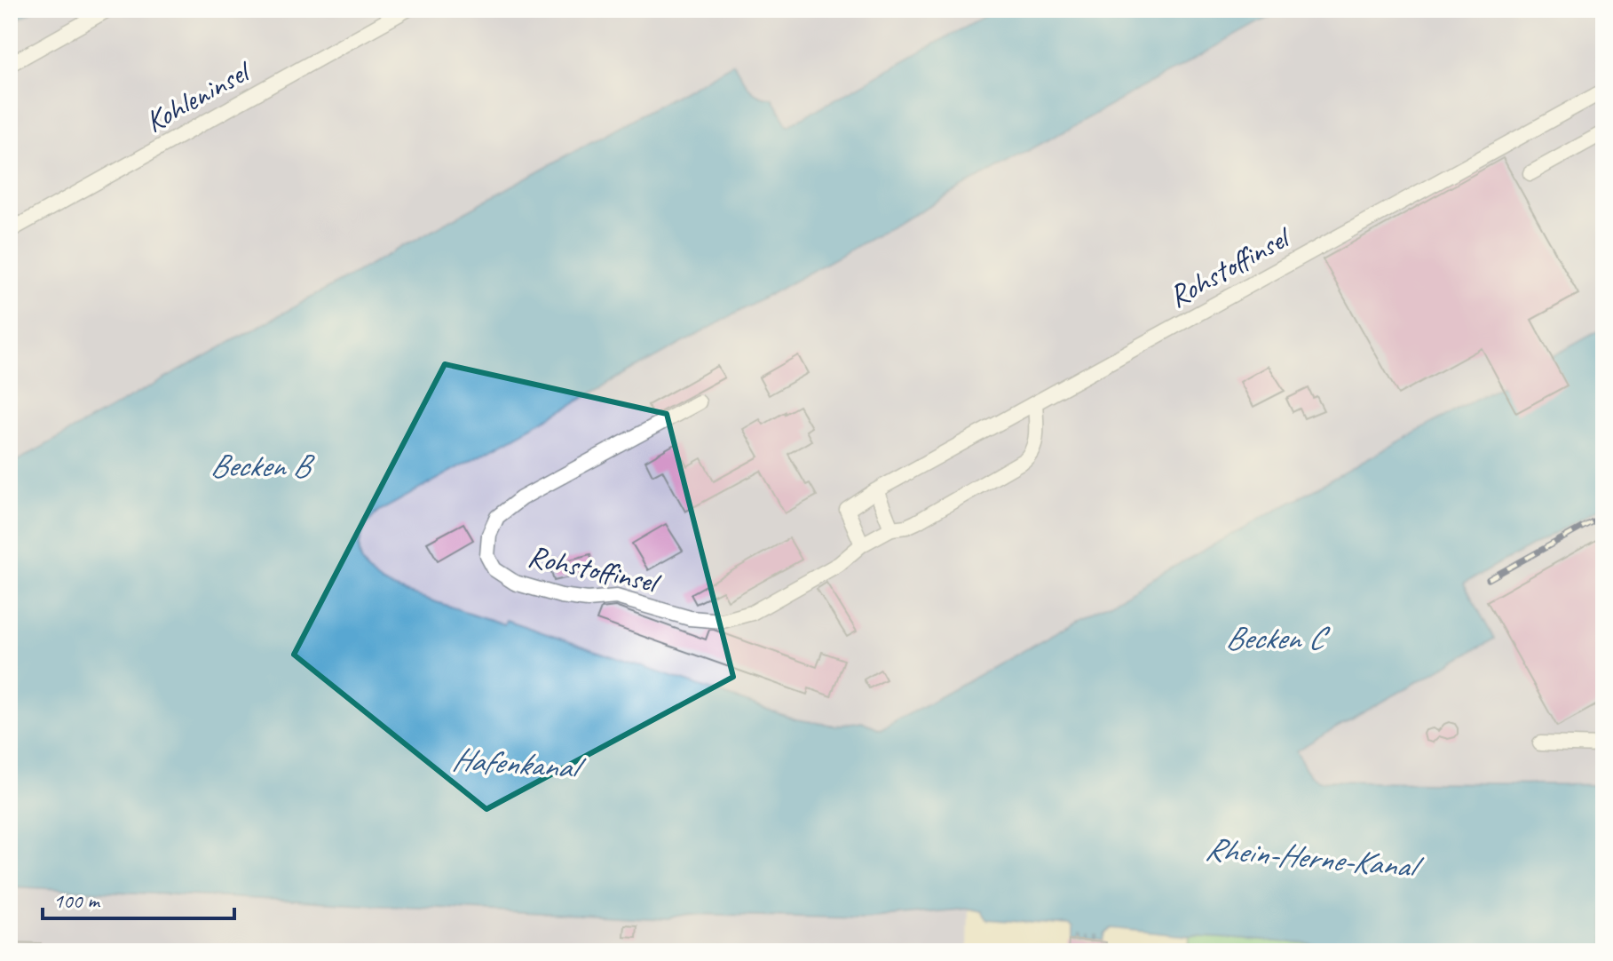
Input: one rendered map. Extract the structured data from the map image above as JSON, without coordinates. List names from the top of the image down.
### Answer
{
  "streets": {
    "street": ["Kohleninsel", "Rohstoffinsel"]
  },
  "water": [
    "Becken B",
    "Becken C",
    "Hafenkanal",
    "Rhein-Herne-Kanal"
  ],
  "scale_bar": "100 m"
}
